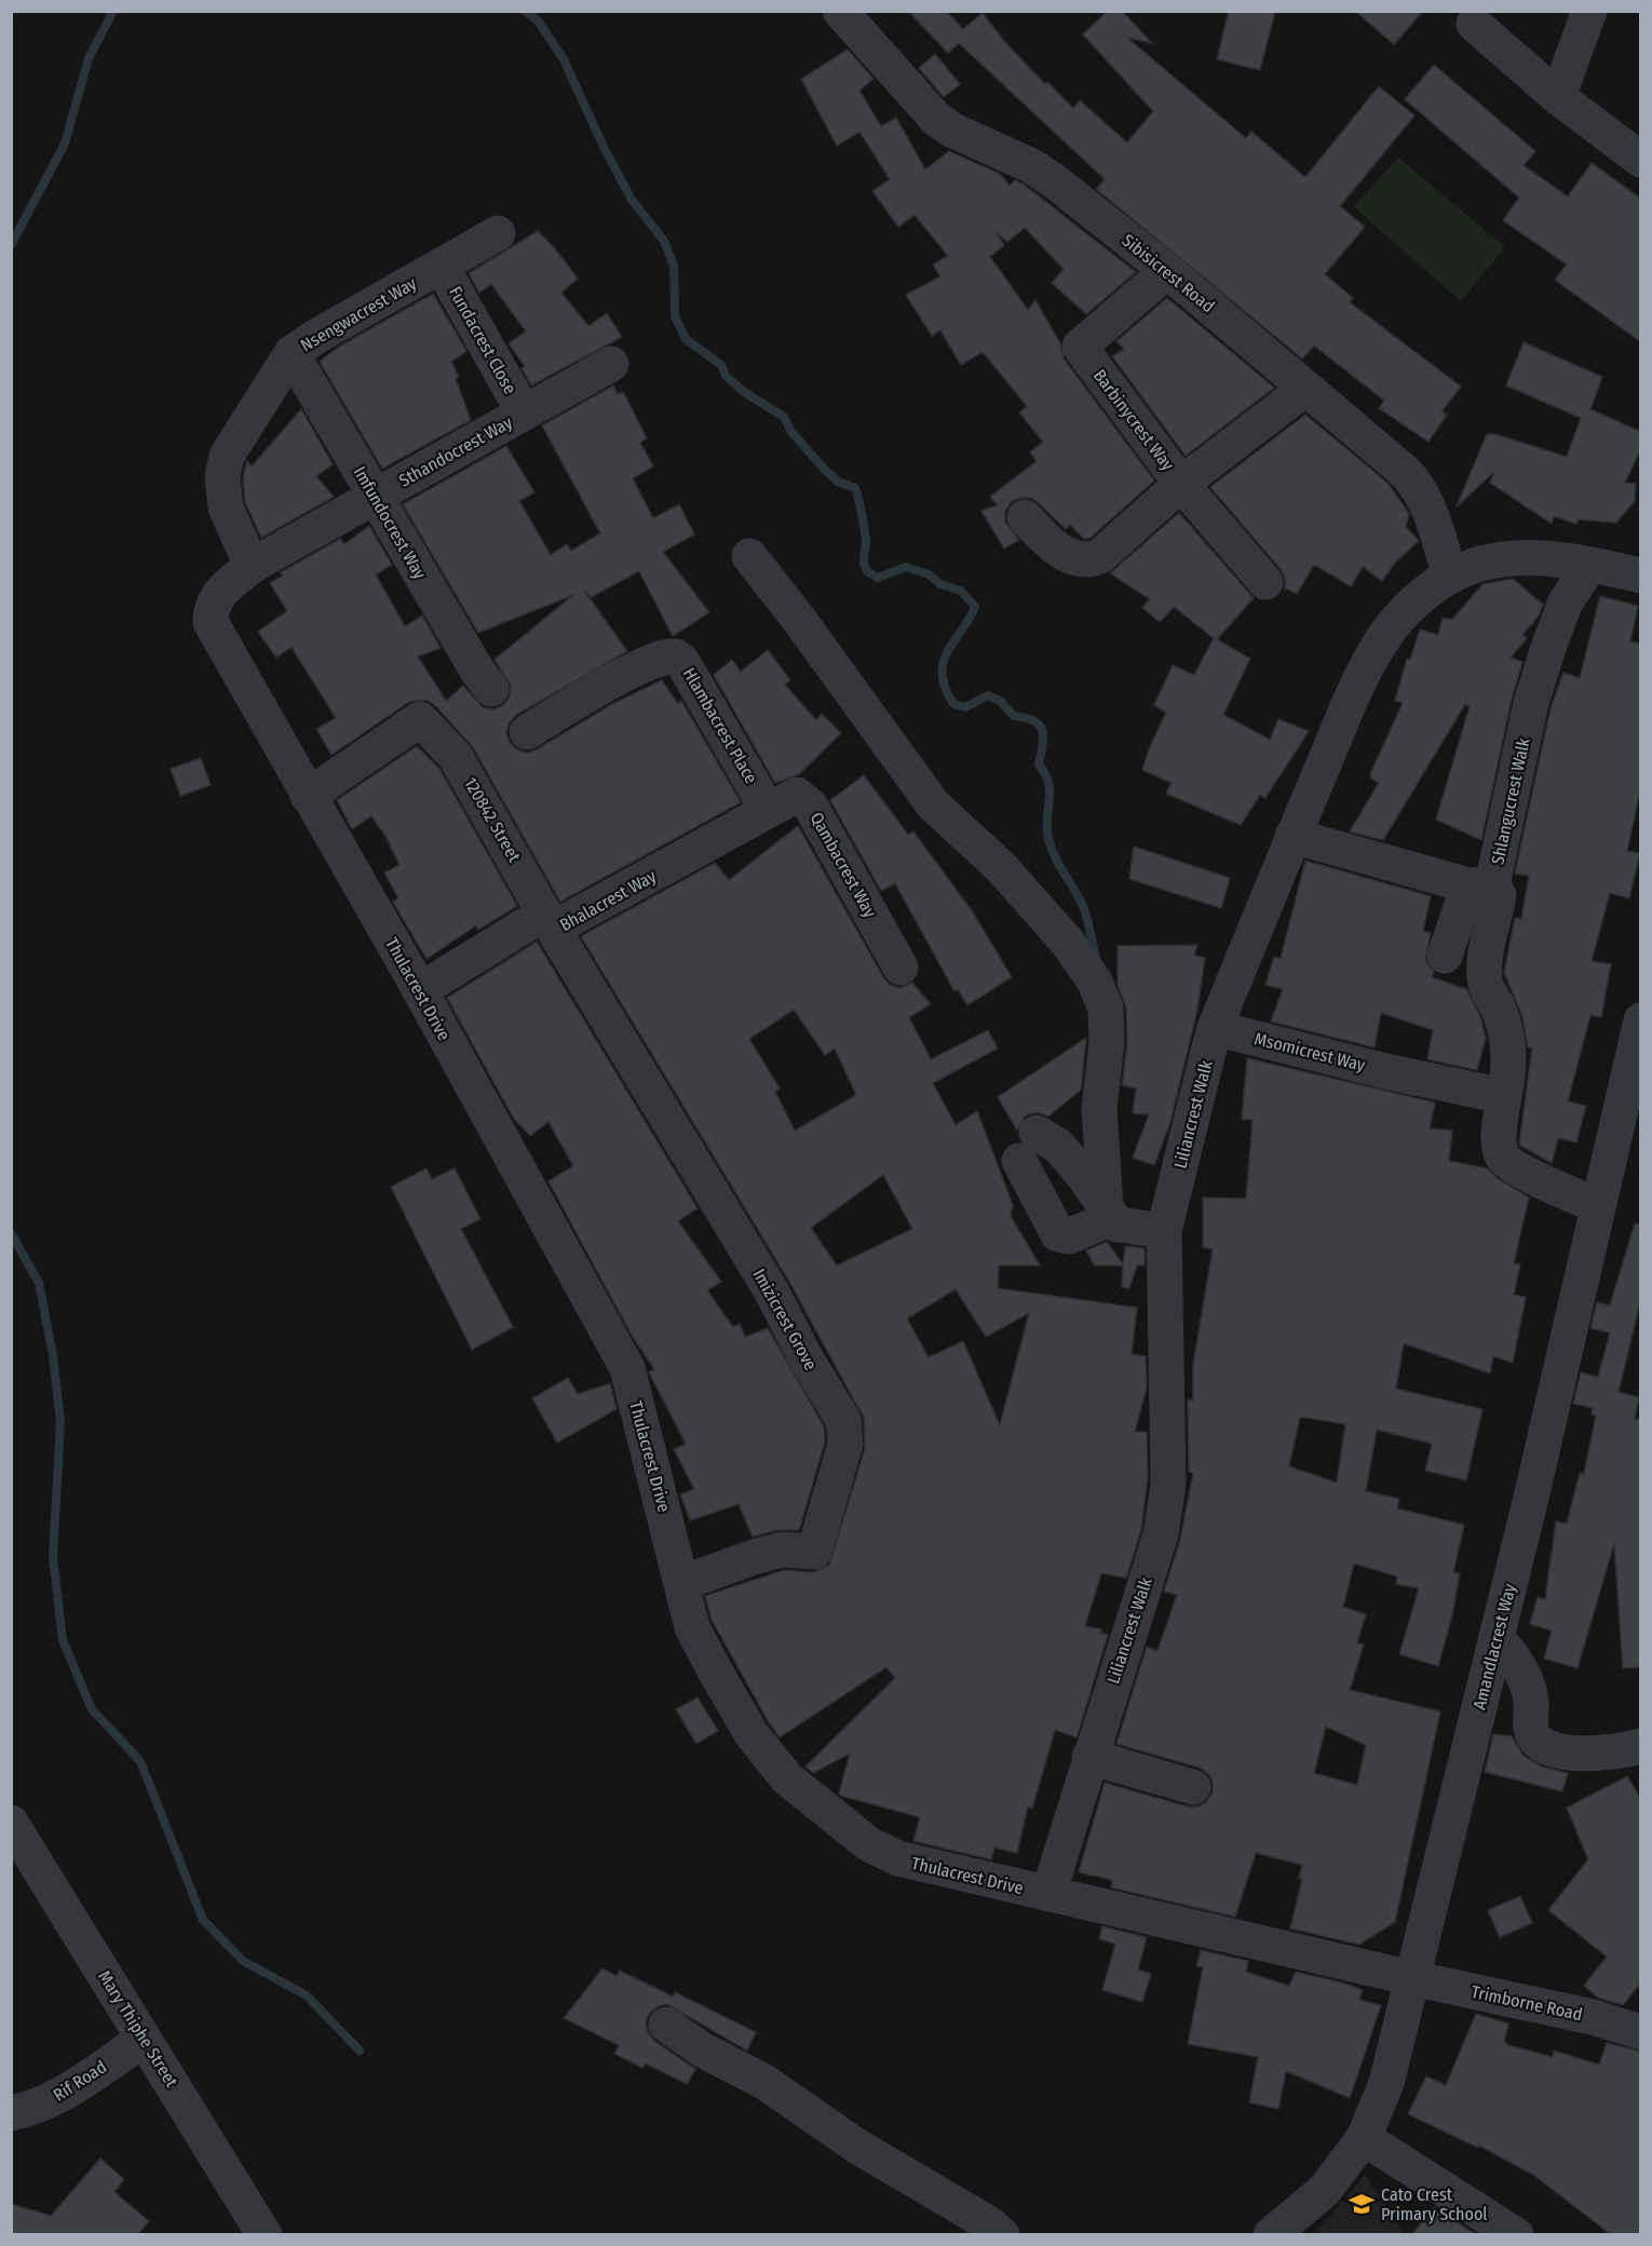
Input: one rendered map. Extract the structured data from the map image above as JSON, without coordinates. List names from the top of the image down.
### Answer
{
  "streets": {
    "street": [
      "Sibisicrest Road",
      "Nsengwacrest Way",
      "Fundacrest Close",
      "Barbinycrest Way",
      "Sthandocrest Way",
      "Imfundocrest Way",
      "Hlambacrest Place",
      "Shlangucrest Walk",
      "120842 Street",
      "Qambacrest Way",
      "Bhalacrest Way",
      "Thulacrest Drive",
      "Msomicrest Way",
      "Liliancrest Walk",
      "Imizicrest Grove",
      "Amandlacrest Way",
      "Trimborne Road",
      "Mary Thiphe Street",
      "Rif Road"
    ]
  },
  "crossings": [
    ["Sibisicrest Road", "Barbinycrest Way"],
    ["Sibisicrest Road", "Liliancrest Walk"],
    ["Nsengwacrest Way", "Fundacrest Close"],
    ["Nsengwacrest Way", "Sthandocrest Way"],
    ["Nsengwacrest Way", "Imfundocrest Way"],
    ["Nsengwacrest Way", "Thulacrest Drive"],
    ["Fundacrest Close", "Sthandocrest Way"],
    ["Sthandocrest Way", "Imfundocrest Way"],
    ["Sthandocrest Way", "Thulacrest Drive"],
    ["Hlambacrest Place", "Qambacrest Way"],
    ["Hlambacrest Place", "Bhalacrest Way"],
    ["Shlangucrest Walk", "Liliancrest Walk"],
    ["120842 Street", "Bhalacrest Way"],
    ["120842 Street", "Thulacrest Drive"],
    ["Qambacrest Way", "Bhalacrest Way"],
    ["Bhalacrest Way", "Imizicrest Grove"],
    ["Thulacrest Drive", "Liliancrest Walk"],
    ["Thulacrest Drive", "Imizicrest Grove"],
    ["Thulacrest Drive", "Amandlacrest Way"],
    ["Thulacrest Drive", "Trimborne Road"],
    ["Msomicrest Way", "Liliancrest Walk"],
    ["Amandlacrest Way", "Trimborne Road"],
    ["Mary Thiphe Street", "Rif Road"]
  ],
  "places": {
    "school or university": ["Cato Crest Primary School"]
  }
}
